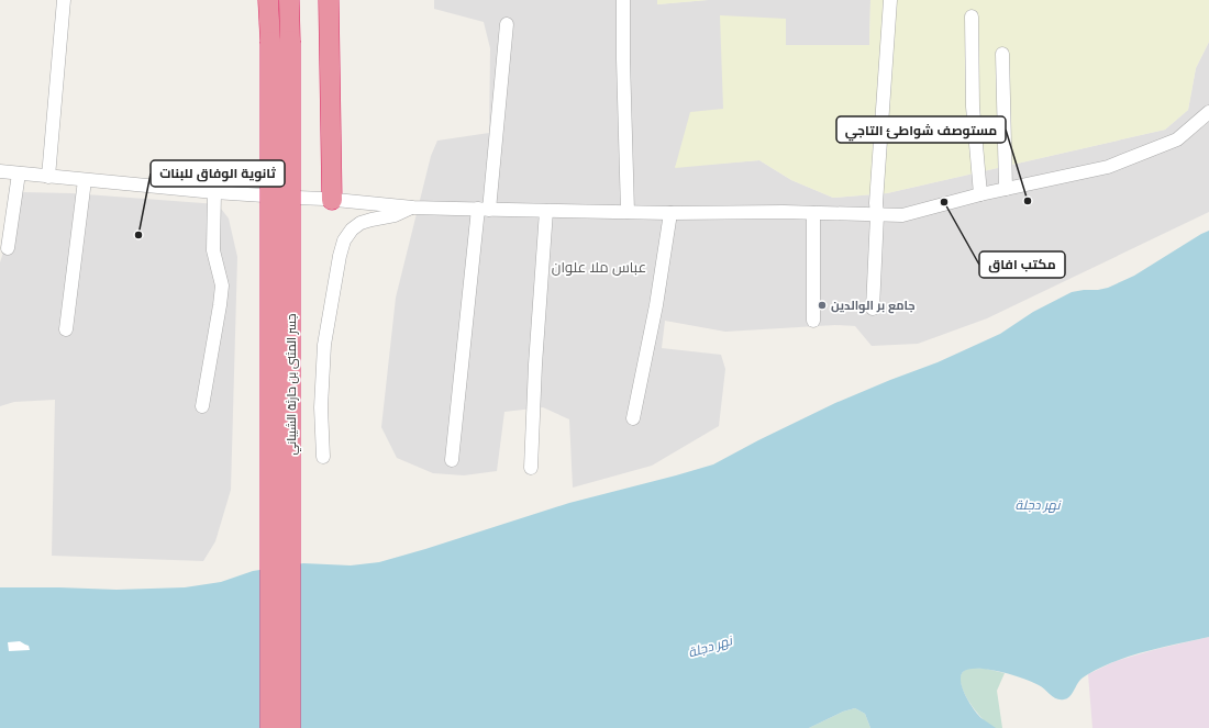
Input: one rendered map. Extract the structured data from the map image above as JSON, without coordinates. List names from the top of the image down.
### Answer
{
  "streets": {
    "highway": ["جسر المثنى بن حارثة الشيباني"]
  },
  "districts": ["عباس ملا علوان"],
  "water": ["نهر دجلة"],
  "places": [
    "مستوصف شواطئ التاجي",
    "مكتب افاق",
    "ثانوية الوفاق للبنات",
    "جامع بر الوالدين"
  ]
}
